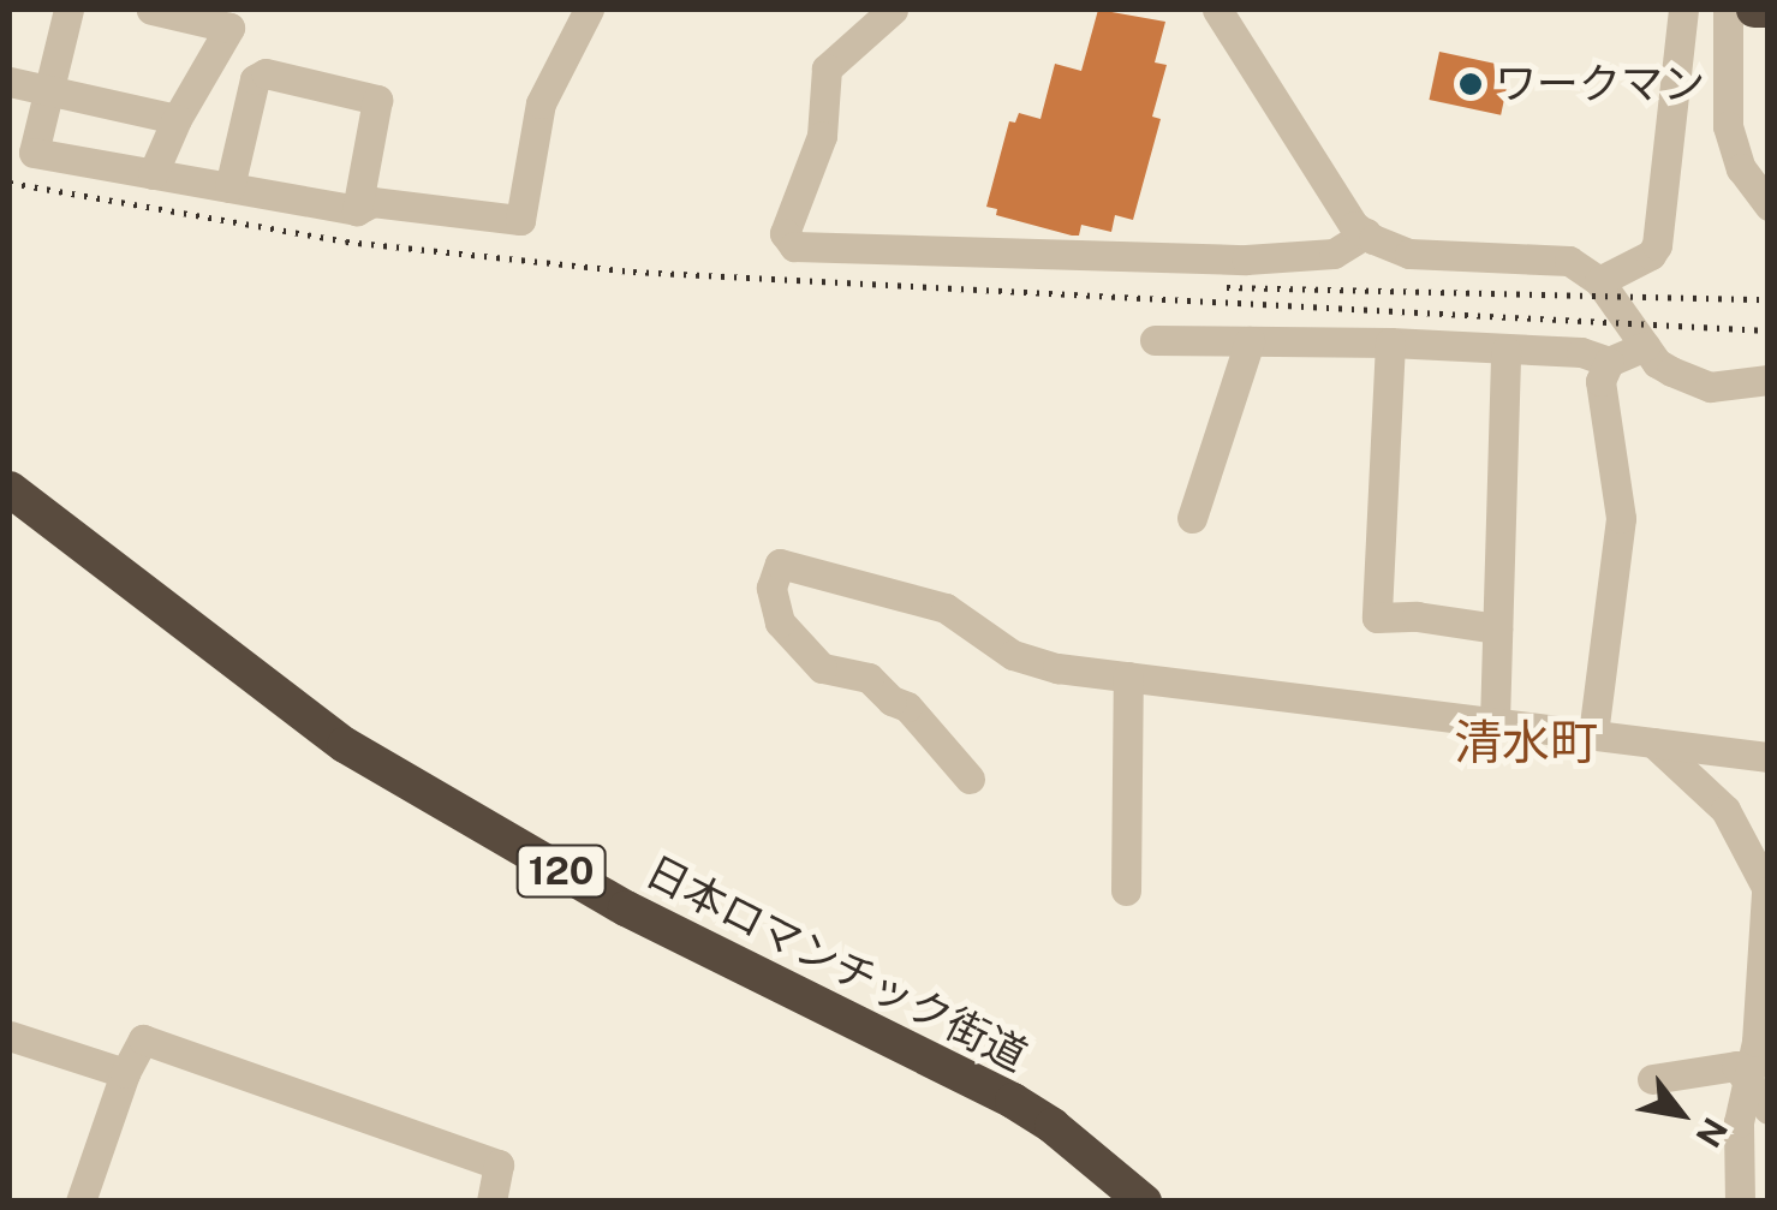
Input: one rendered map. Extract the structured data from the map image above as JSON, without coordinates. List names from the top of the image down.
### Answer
{
  "streets": {
    "highway": ["120", "日本ロマンチック街道"]
  },
  "districts": ["清水町"],
  "places": ["ワークマン"],
  "north": "bottom right"
}
